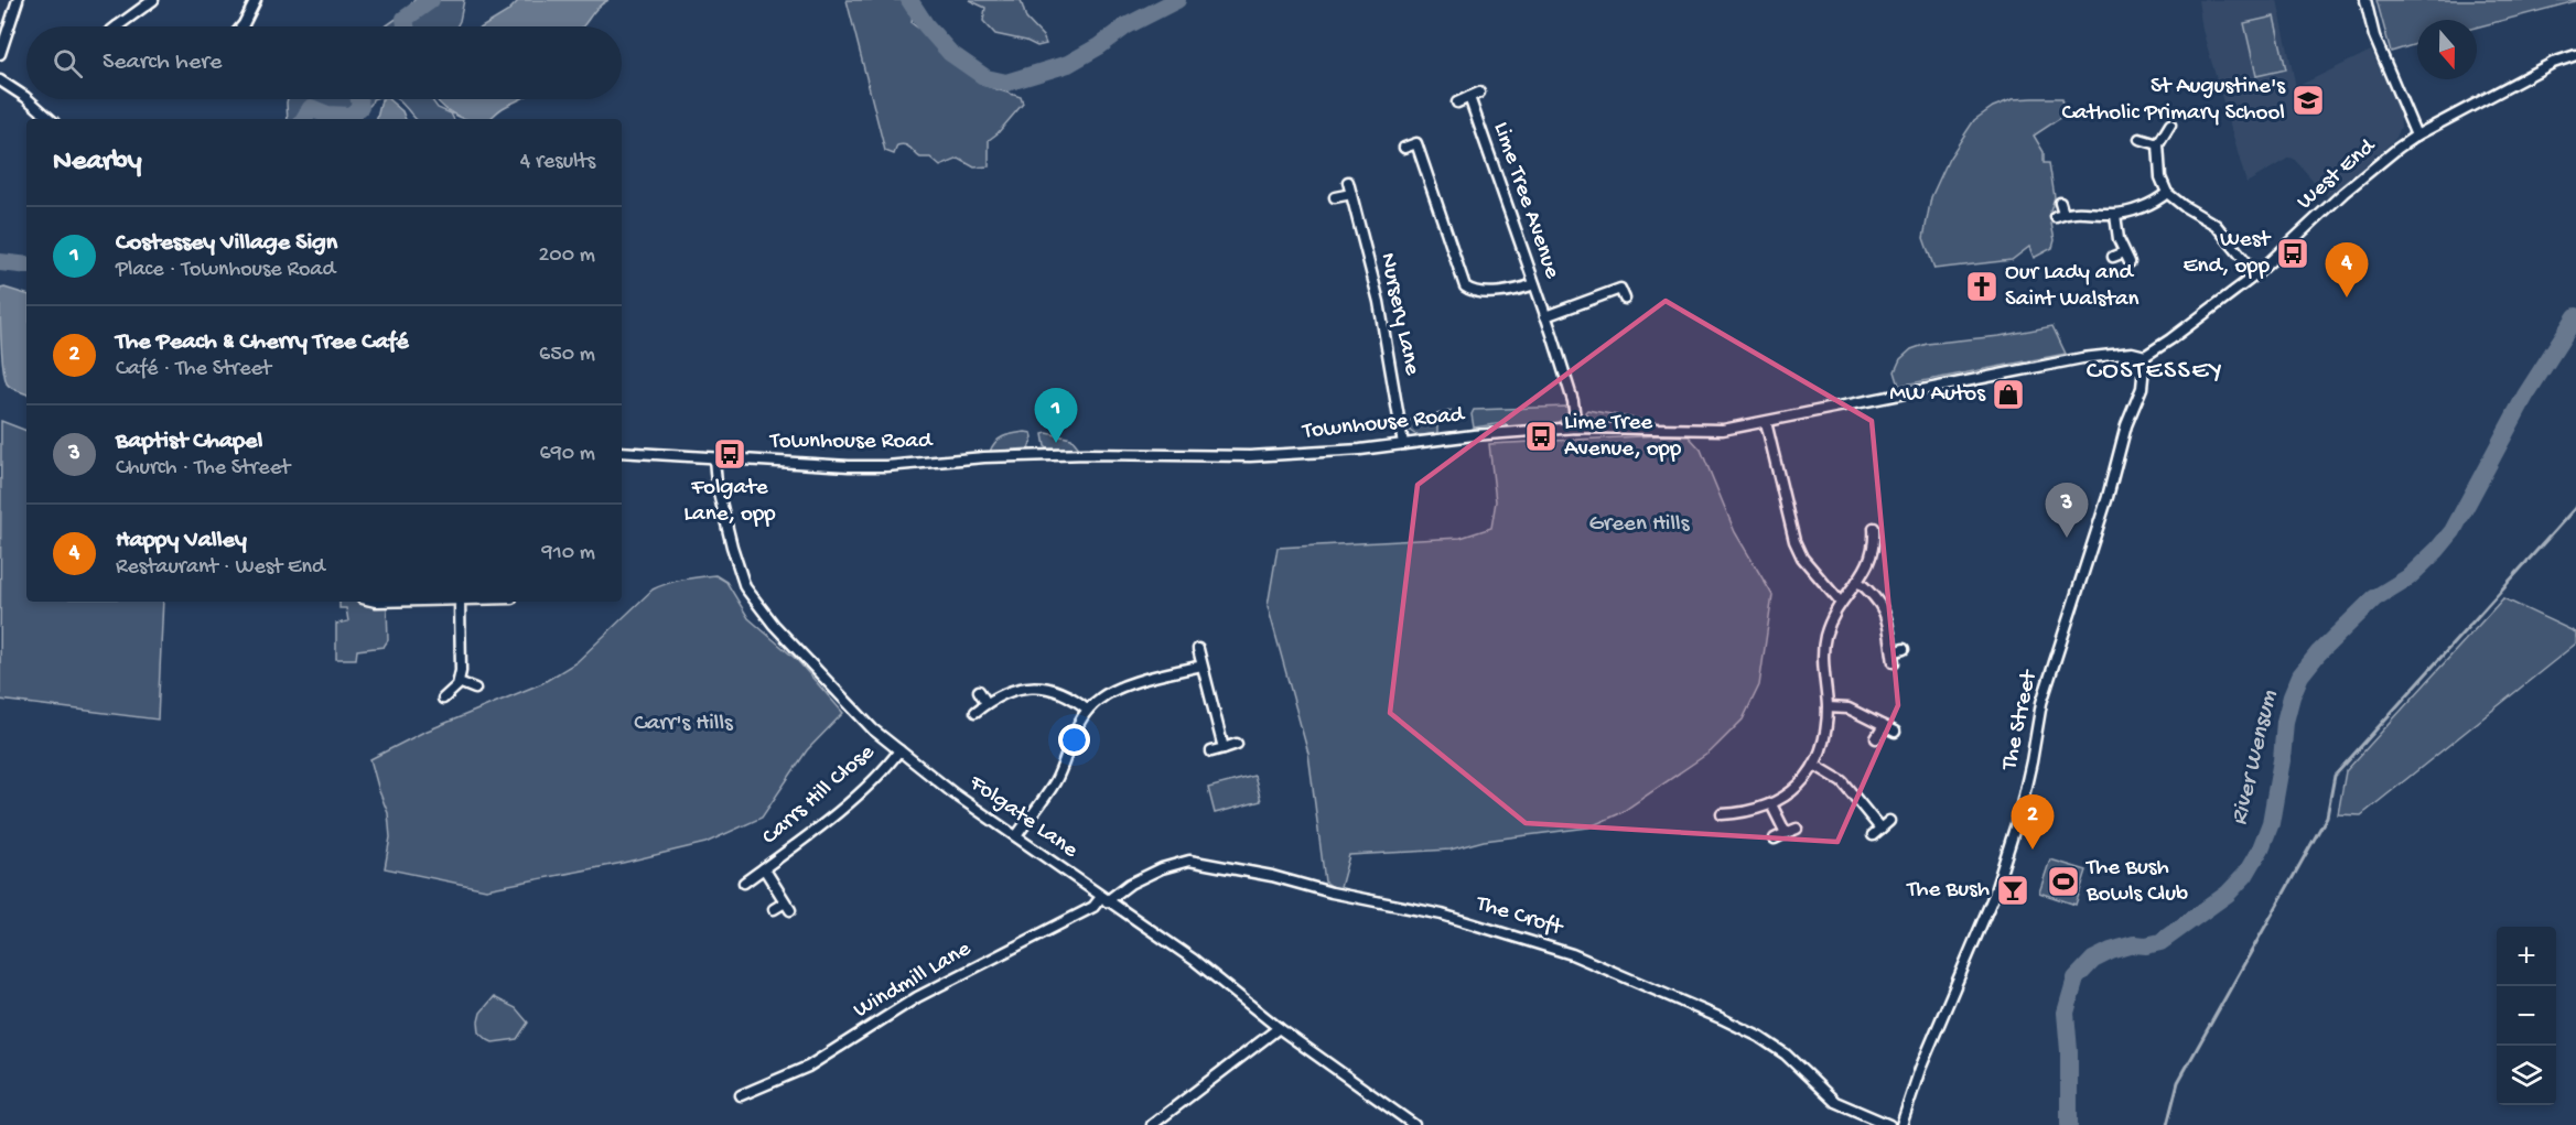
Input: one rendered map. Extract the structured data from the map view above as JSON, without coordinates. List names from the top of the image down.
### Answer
{
  "streets": {
    "street": [
      "West End",
      "Lime Tree Avenue",
      "Nursery Lane",
      "Townhouse Road",
      "The Street",
      "Carrs Hill Close",
      "Folgate Lane",
      "The Croft",
      "Windmill Lane"
    ]
  },
  "crossings": [
    ["West End", "Townhouse Road"],
    ["West End", "The Street"],
    ["Lime Tree Avenue", "Townhouse Road"],
    ["Nursery Lane", "Townhouse Road"],
    ["Townhouse Road", "The Street"],
    ["Townhouse Road", "Folgate Lane"],
    ["Carrs Hill Close", "Folgate Lane"],
    ["Folgate Lane", "The Croft"],
    ["Folgate Lane", "Windmill Lane"],
    ["The Croft", "Windmill Lane"]
  ],
  "districts": ["COSTESSEY"],
  "water": ["River Wensum"],
  "parks": ["Green Hills", "Carr's Hills"],
  "places": {
    "school or university": ["St Augustine's Catholic Primary School"],
    "bus stop": ["West End, opp", "Lime Tree Avenue, opp", "Folgate Lane, opp"],
    "church": ["Our Lady and Saint Walstan"],
    "shop": ["MW Autos"],
    "sports": ["The Bush Bowls Club"],
    "bar": ["The Bush"]
  },
  "north": "bottom",
  "page": {
    "search": "Search here",
    "heading": ["Nearby", "4 results"],
    "list": [
      {
        "mark": "1",
        "name": "Costessey Village Sign",
        "note": "Place · Townhouse Road",
        "value": "200 m"
      },
      {
        "mark": "2",
        "name": "The Peach & Cherry Tree Café",
        "note": "Café · The Street",
        "value": "650 m"
      },
      {
        "mark": "3",
        "name": "Baptist Chapel",
        "note": "Church · The Street",
        "value": "690 m"
      },
      {
        "mark": "4",
        "name": "Happy Valley",
        "note": "Restaurant · West End",
        "value": "910 m"
      }
    ],
    "pins": [
      "4",
      "1",
      "3",
      "2"
    ],
    "map_buttons": ["+", "−"]
  }
}
